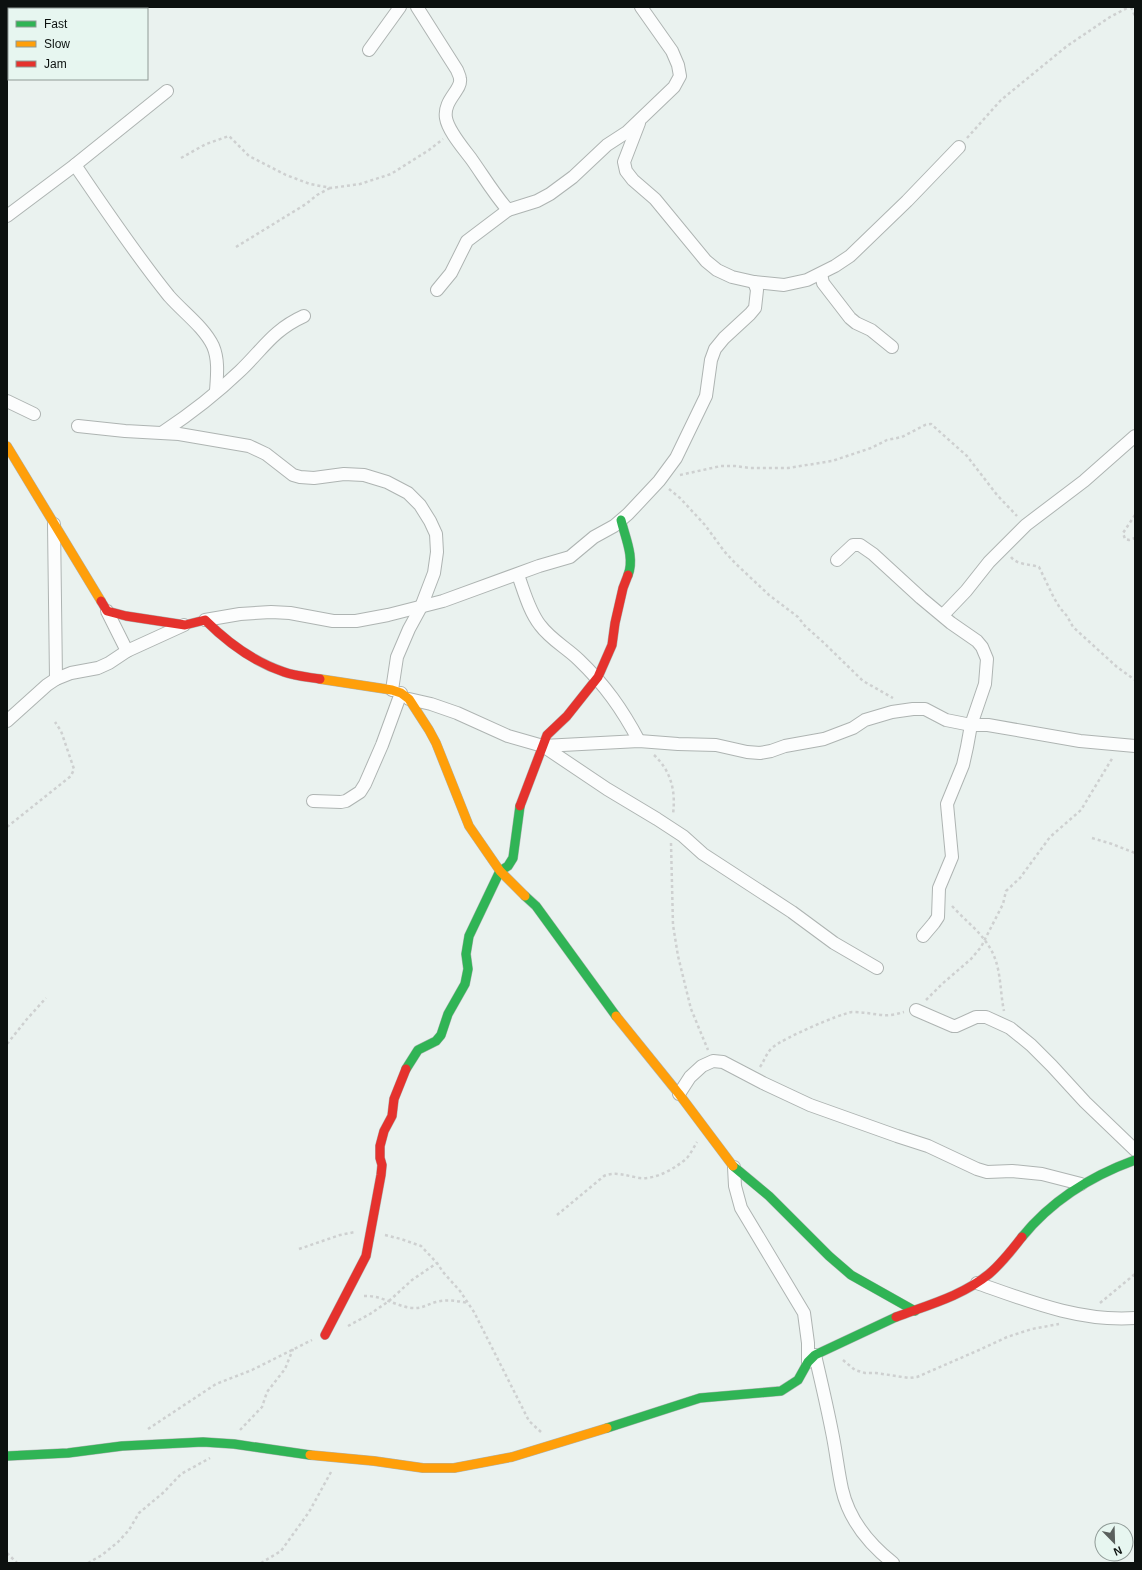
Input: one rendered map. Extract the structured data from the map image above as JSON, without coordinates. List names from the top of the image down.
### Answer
{
  "legend": ["Fast", "Slow", "Jam"],
  "north": "bottom right"
}
